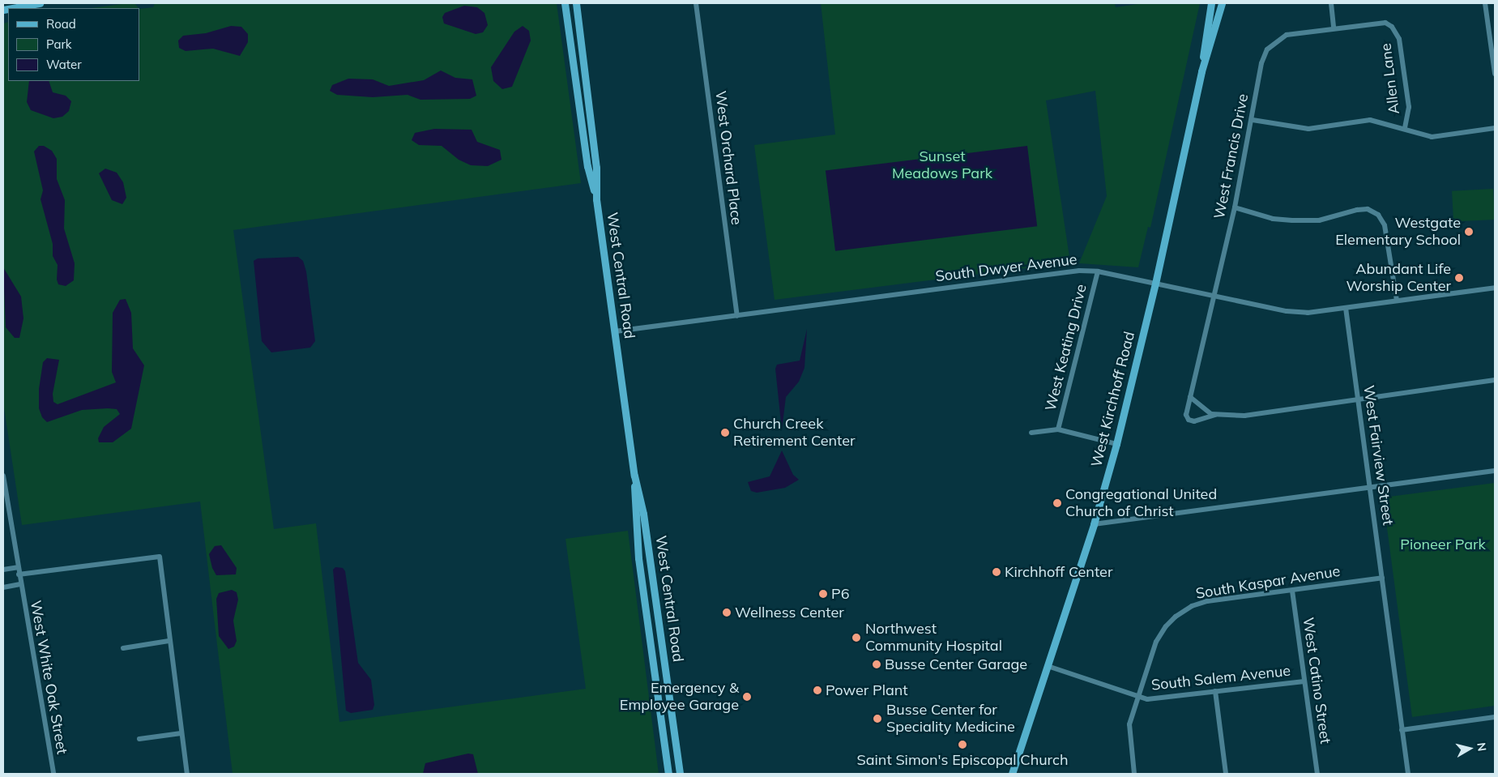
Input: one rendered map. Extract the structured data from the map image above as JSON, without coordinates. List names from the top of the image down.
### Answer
{
  "streets": {
    "main road": ["West Central Road", "West Kirchhoff Road"],
    "street": [
      "Allen Lane",
      "West Francis Drive",
      "West Orchard Place",
      "South Dwyer Avenue",
      "West Keating Drive",
      "West Fairview Street",
      "South Kaspar Avenue",
      "West White Oak Street",
      "South Salem Avenue",
      "West Catino Street"
    ]
  },
  "crossings": [
    ["Allen Lane", "West Francis Drive"],
    ["West Francis Drive", "South Dwyer Avenue"],
    ["West Orchard Place", "South Dwyer Avenue"],
    ["South Dwyer Avenue", "West Central Road"],
    ["South Dwyer Avenue", "West Keating Drive"],
    ["South Dwyer Avenue", "West Kirchhoff Road"],
    ["South Dwyer Avenue", "West Fairview Street"],
    ["West Kirchhoff Road", "South Salem Avenue"],
    ["West Fairview Street", "South Kaspar Avenue"],
    ["South Kaspar Avenue", "South Salem Avenue"],
    ["South Kaspar Avenue", "West Catino Street"],
    ["South Salem Avenue", "West Catino Street"]
  ],
  "parks": ["Sunset Meadows Park", "Pioneer Park"],
  "places": [
    "Westgate Elementary School",
    "Abundant Life Worship Center",
    "Church Creek Retirement Center",
    "Congregational United Church of Christ",
    "Kirchhoff Center",
    "P6",
    "Wellness Center",
    "Northwest Community Hospital",
    "Busse Center Garage",
    "Power Plant",
    "Emergency & Employee Garage",
    "Busse Center for Speciality Medicine",
    "Saint Simon's Episcopal Church"
  ],
  "legend": ["Road", "Park", "Water"],
  "north": "right"
}
